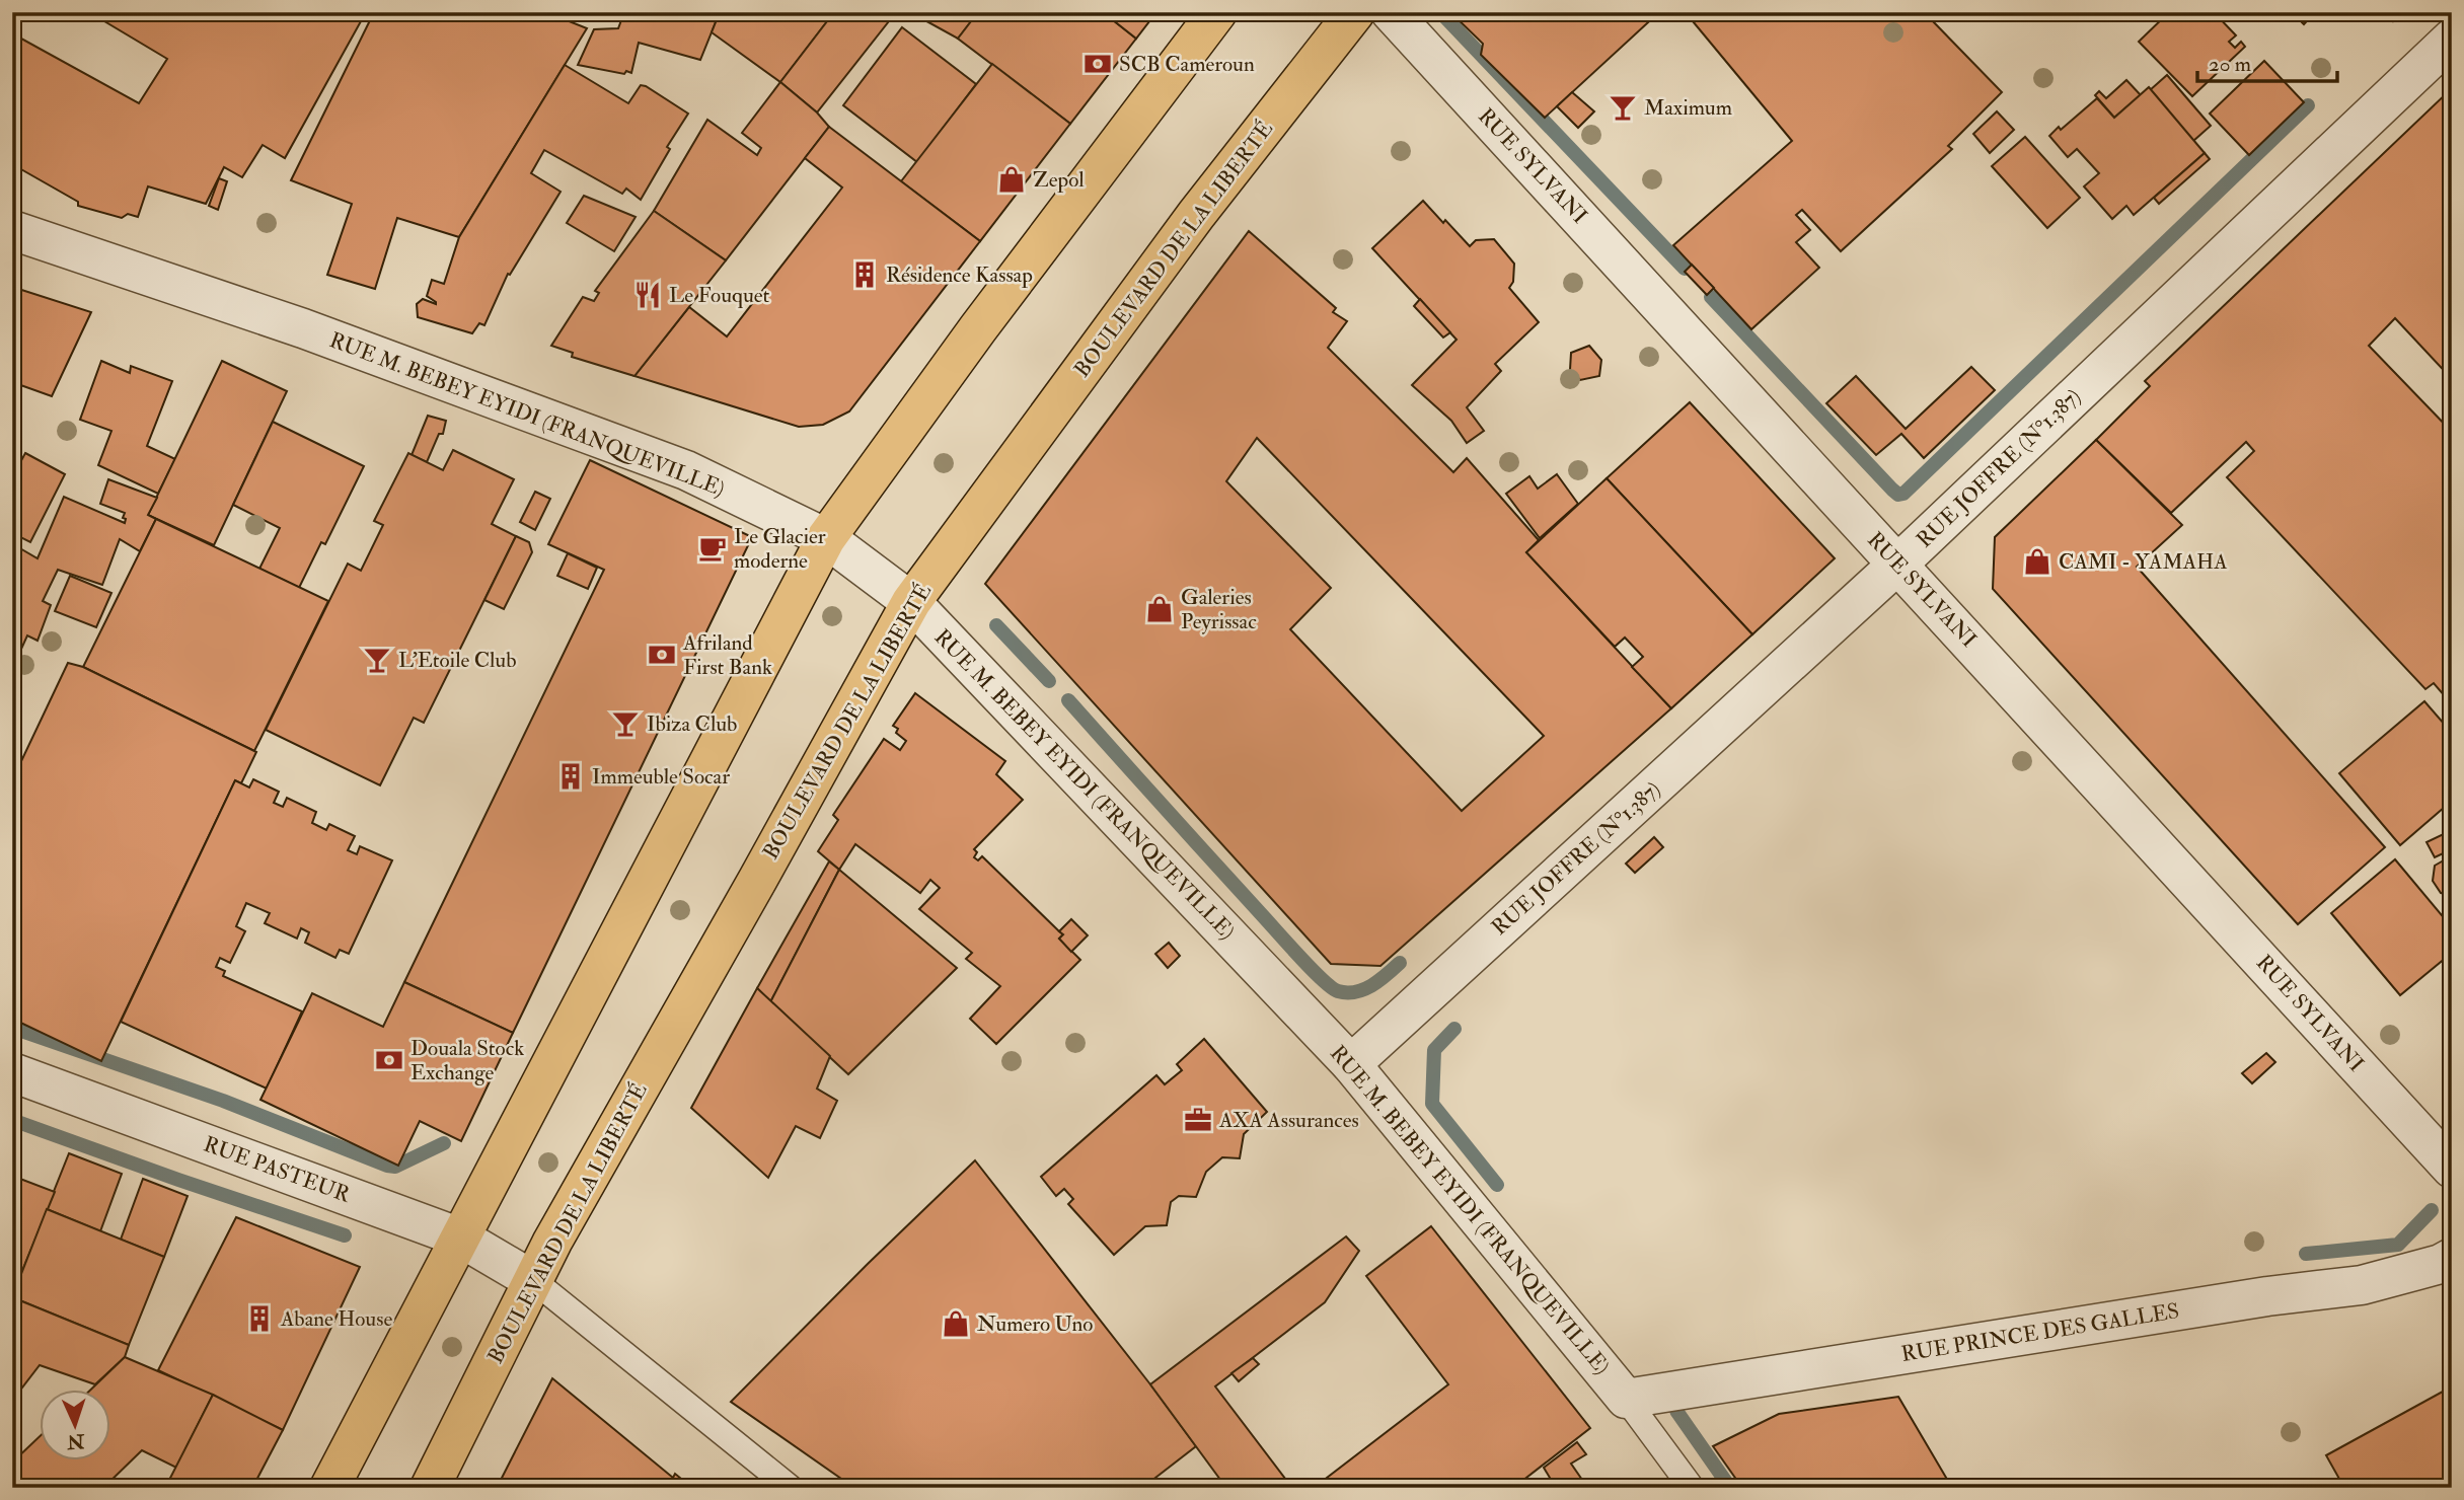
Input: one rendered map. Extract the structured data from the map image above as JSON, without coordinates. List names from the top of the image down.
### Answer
{
  "streets": {
    "main road": ["BOULEVARD DE LA LIBERTÉ"],
    "street": [
      "RUE SYLVANI",
      "RUE M. BEBEY EYIDI (FRANQUEVILLE)",
      "RUE JOFFRE (N°1.387)",
      "RUE PASTEUR",
      "RUE PRINCE DES GALLES"
    ]
  },
  "crossings": [
    ["RUE SYLVANI", "RUE JOFFRE (N°1.387)"],
    ["BOULEVARD DE LA LIBERTÉ", "RUE M. BEBEY EYIDI (FRANQUEVILLE)"],
    ["BOULEVARD DE LA LIBERTÉ", "RUE PASTEUR"],
    ["RUE M. BEBEY EYIDI (FRANQUEVILLE)", "RUE JOFFRE (N°1.387)"],
    ["RUE M. BEBEY EYIDI (FRANQUEVILLE)", "RUE PRINCE DES GALLES"]
  ],
  "places": {
    "bank": ["SCB Cameroun", "Afriland First Bank", "Douala Stock Exchange"],
    "bar": ["Maximum", "L'Etoile Club", "Ibiza Club"],
    "shop": [
      "Zepol",
      "CAMI - YAMAHA",
      "Galeries Peyrissac",
      "Numero Uno"
    ],
    "building": ["Résidence Kassap", "Immeuble Socar", "Abane House"],
    "restaurant": ["Le Fouquet"],
    "cafe": ["Le Glacier moderne"],
    "office": ["AXA Assurances"]
  },
  "scale_bar": "20 m",
  "north": "bottom"
}
